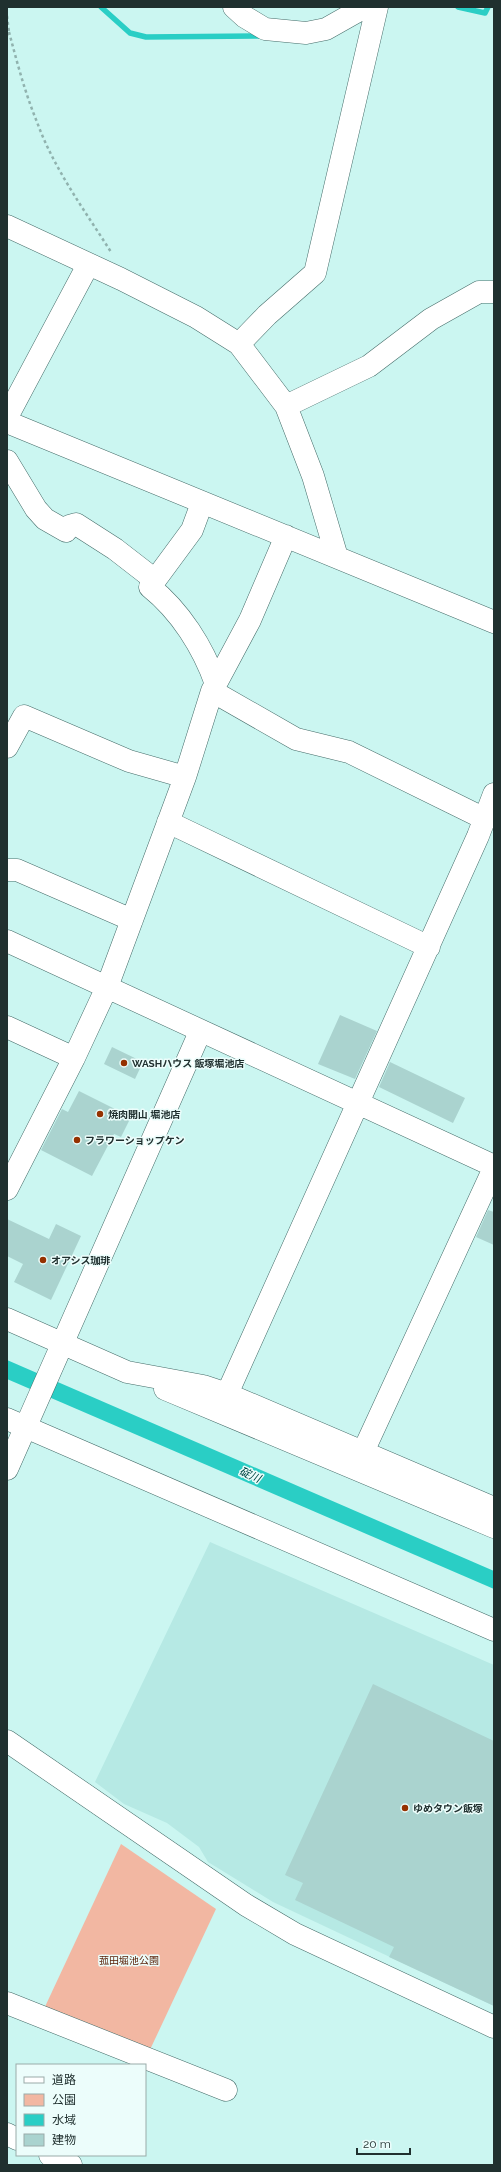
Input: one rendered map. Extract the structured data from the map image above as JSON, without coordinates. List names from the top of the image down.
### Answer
{
  "water": ["碇川"],
  "parks": ["菰田堀池公園"],
  "places": [
    "WASHハウス 飯塚堀池店",
    "焼肉開山 堀池店",
    "フラワーショップケン",
    "オアシス珈琲",
    "ゆめタウン飯塚"
  ],
  "legend": [
    "道路",
    "公園",
    "水域",
    "建物"
  ],
  "scale_bar": "20 m"
}
